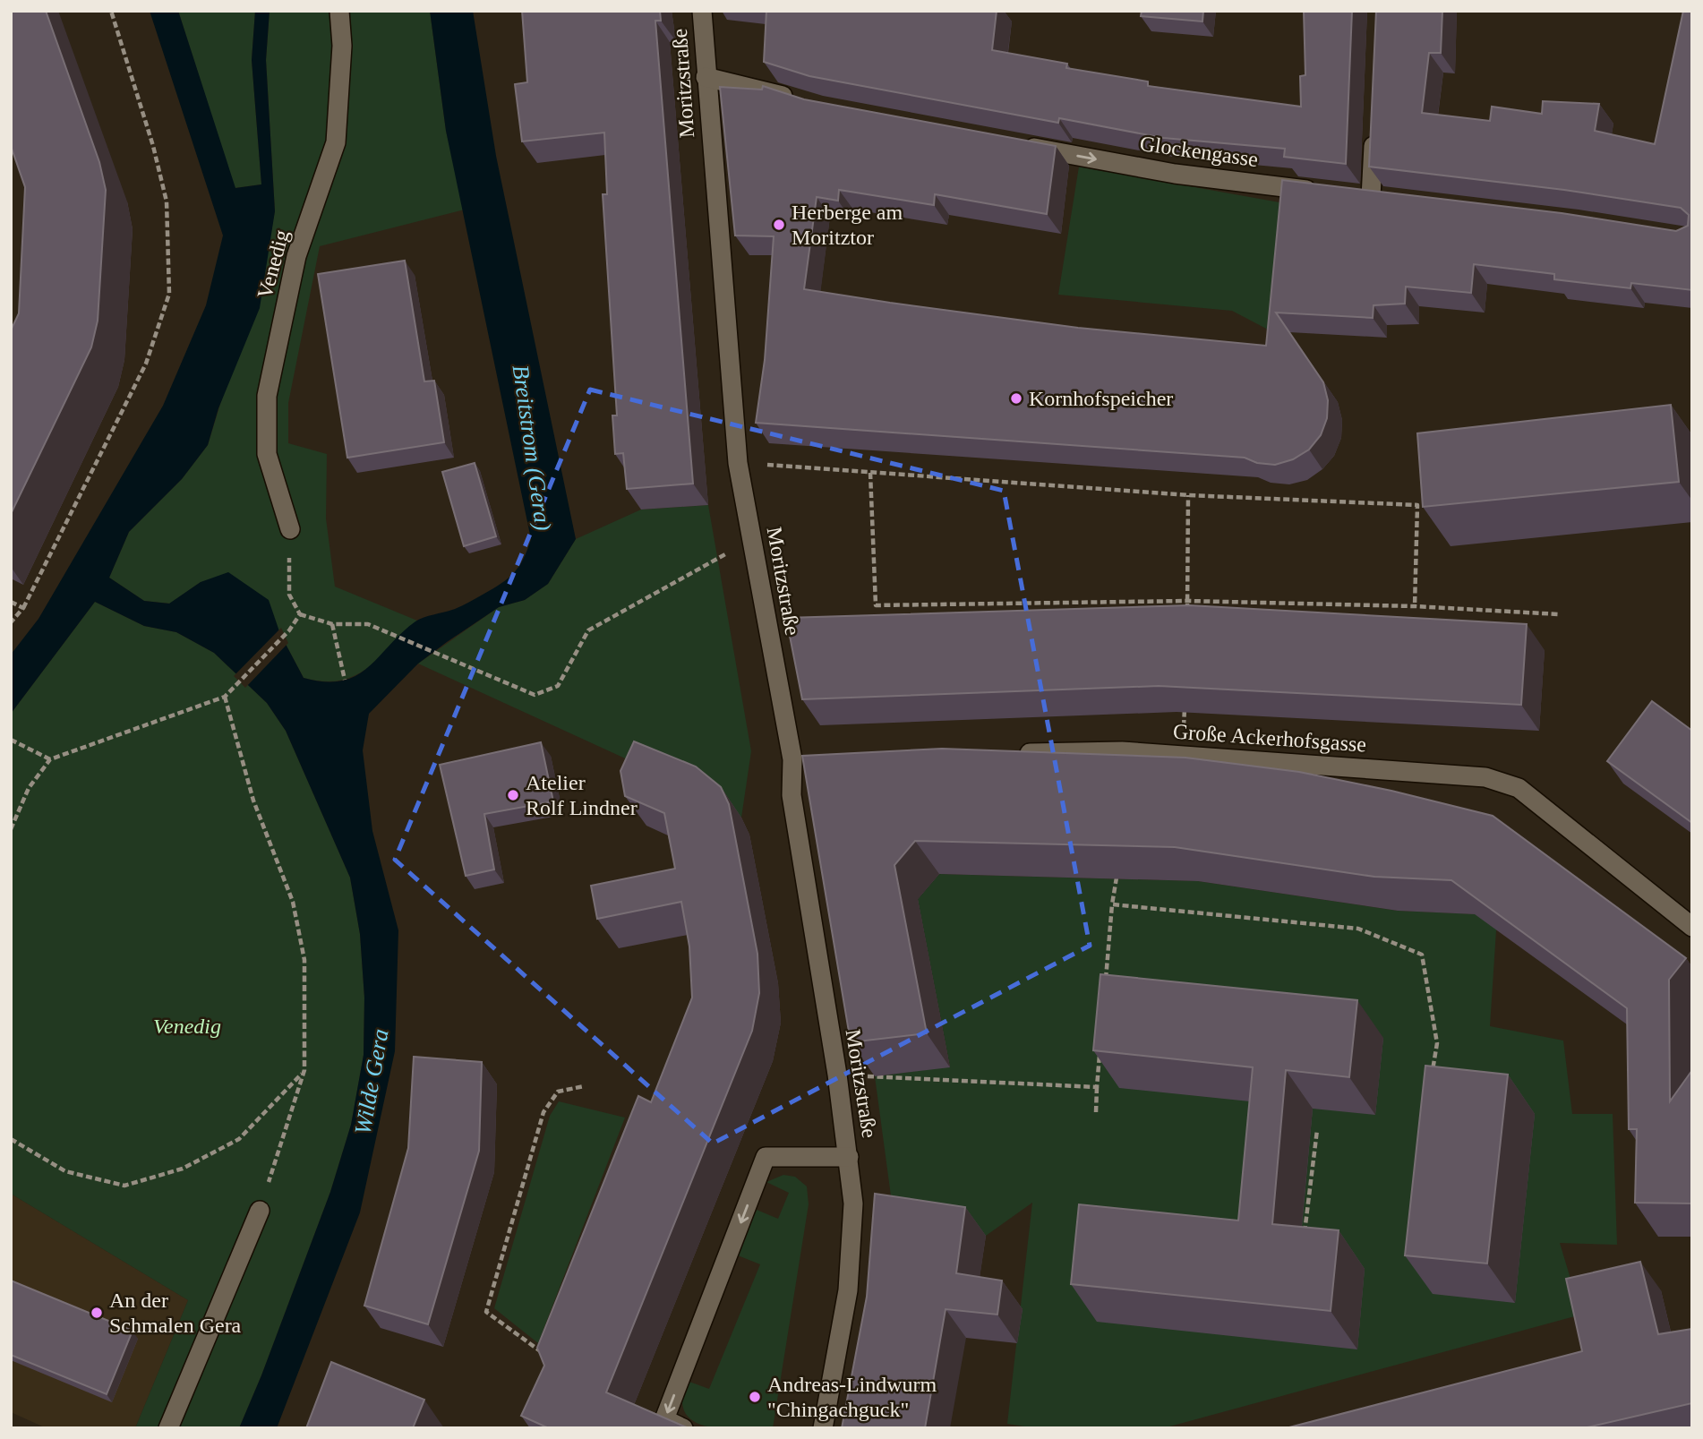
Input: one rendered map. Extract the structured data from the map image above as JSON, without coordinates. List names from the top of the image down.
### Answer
{
  "streets": {
    "street": [
      "Moritzstraße",
      "Glockengasse",
      "Venedig",
      "Große Ackerhofsgasse"
    ]
  },
  "one_way": ["Glockengasse"],
  "water": ["Breitstrom (Gera)", "Wilde Gera"],
  "parks": ["Venedig"],
  "places": [
    "Herberge am Moritztor",
    "Kornhofspeicher",
    "Atelier Rolf Lindner",
    "An der Schmalen Gera",
    "Andreas-Lindwurm \"Chingachguck\""
  ]
}
